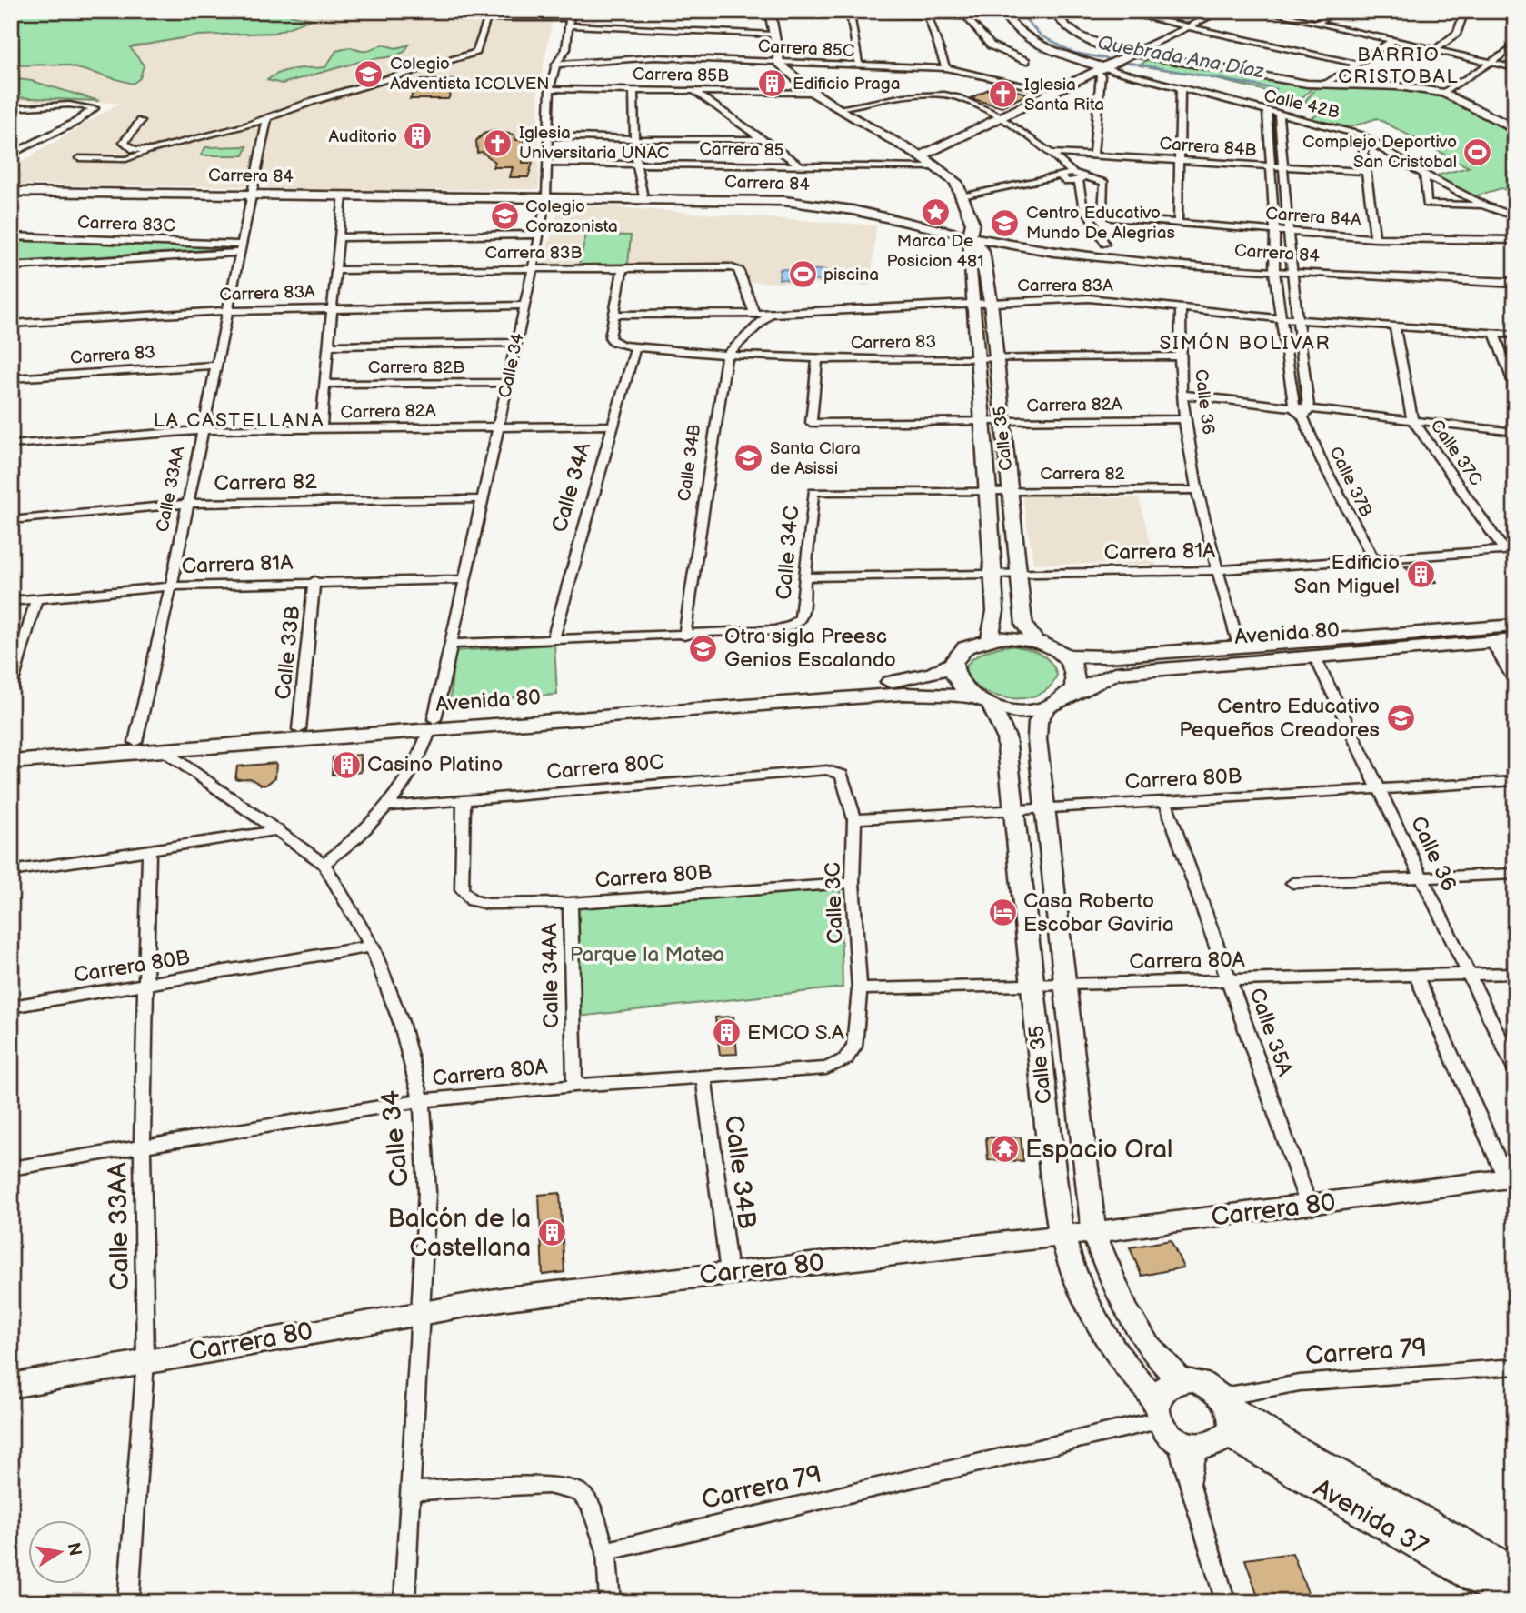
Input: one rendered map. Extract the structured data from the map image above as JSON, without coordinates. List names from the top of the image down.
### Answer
{
  "streets": {
    "main road": ["Avenida 80"],
    "street": [
      "Carrera 85C",
      "Carrera 85B",
      "Calle 42B",
      "Carrera 84B",
      "Carrera 85",
      "Carrera 84",
      "Carrera 84A",
      "Carrera 83C",
      "Carrera 83B",
      "Carrera 83A",
      "Carrera 83",
      "Calle 34",
      "Carrera 82B",
      "Calle 36",
      "Carrera 82A",
      "Calle 35",
      "Calle 37C",
      "Calle 34B",
      "Carrera 82",
      "Calle 37B",
      "Calle 34A",
      "Calle 33AA",
      "Carrera 81A",
      "Calle 34C",
      "Calle 33B",
      "Carrera 80C",
      "Carrera 80B",
      "Calle 3C",
      "Carrera 80A",
      "Calle 34AA",
      "Calle 35A",
      "Carrera 80",
      "Carrera 79",
      "Avenida 37"
    ]
  },
  "crossings": [
    ["Carrera 85C", "Calle 34"],
    ["Carrera 85C", "Calle 35"],
    ["Carrera 85B", "Calle 34"],
    ["Carrera 85B", "Calle 35"],
    ["Calle 42B", "Calle 37B"],
    ["Carrera 84B", "Calle 37B"],
    ["Carrera 85", "Calle 34"],
    ["Carrera 85", "Calle 35"],
    ["Carrera 84", "Calle 34"],
    ["Carrera 84", "Calle 35"],
    ["Carrera 84", "Calle 37B"],
    ["Carrera 84", "Calle 33AA"],
    ["Carrera 84A", "Calle 37B"],
    ["Carrera 83C", "Calle 33AA"],
    ["Carrera 83B", "Carrera 83A"],
    ["Carrera 83B", "Calle 34"],
    ["Carrera 83A", "Carrera 83"],
    ["Carrera 83A", "Calle 34"],
    ["Carrera 83A", "Calle 36"],
    ["Carrera 83A", "Calle 35"],
    ["Carrera 83A", "Calle 37C"],
    ["Carrera 83A", "Calle 37B"],
    ["Carrera 83A", "Calle 33AA"],
    ["Carrera 83", "Calle 36"],
    ["Carrera 83", "Carrera 82A"],
    ["Carrera 83", "Calle 35"],
    ["Carrera 83", "Calle 34B"],
    ["Carrera 83", "Calle 34A"],
    ["Carrera 83", "Calle 33AA"],
    ["Calle 34", "Carrera 82B"],
    ["Calle 34", "Carrera 82A"],
    ["Calle 34", "Carrera 82"],
    ["Calle 34", "Carrera 81A"],
    ["Calle 34", "Avenida 80"],
    ["Calle 34", "Carrera 80C"],
    ["Calle 34", "Carrera 80B"],
    ["Calle 34", "Carrera 80A"],
    ["Calle 34", "Carrera 80"],
    ["Calle 36", "Carrera 82A"],
    ["Calle 36", "Carrera 82"],
    ["Calle 36", "Carrera 81A"],
    ["Calle 36", "Avenida 80"],
    ["Calle 36", "Carrera 80B"],
    ["Calle 36", "Carrera 80A"],
    ["Carrera 82A", "Calle 35"],
    ["Carrera 82A", "Calle 34A"],
    ["Carrera 82A", "Calle 33AA"],
    ["Calle 35", "Carrera 82"],
    ["Calle 35", "Carrera 81A"],
    ["Calle 35", "Avenida 80"],
    ["Calle 35", "Carrera 80B"],
    ["Calle 35", "Carrera 80A"],
    ["Calle 35", "Carrera 80"],
    ["Calle 35", "Carrera 79"],
    ["Calle 35", "Avenida 37"],
    ["Calle 37C", "Carrera 81A"],
    ["Calle 34B", "Calle 34C"],
    ["Calle 34B", "Carrera 80A"],
    ["Calle 34B", "Carrera 80"],
    ["Carrera 82", "Calle 33AA"],
    ["Carrera 82", "Calle 34C"],
    ["Calle 37B", "Carrera 81A"],
    ["Calle 33AA", "Carrera 81A"],
    ["Calle 33AA", "Avenida 80"],
    ["Calle 33AA", "Carrera 80B"],
    ["Calle 33AA", "Carrera 80A"],
    ["Calle 33AA", "Carrera 80"],
    ["Carrera 81A", "Calle 34C"],
    ["Carrera 81A", "Calle 33B"],
    ["Avenida 80", "Calle 33B"],
    ["Carrera 80C", "Carrera 80B"],
    ["Carrera 80C", "Calle 3C"],
    ["Carrera 80B", "Calle 3C"],
    ["Carrera 80B", "Calle 34AA"],
    ["Carrera 80B", "Calle 35A"],
    ["Calle 3C", "Carrera 80A"],
    ["Carrera 80A", "Calle 34AA"],
    ["Carrera 80A", "Calle 35A"],
    ["Calle 35A", "Carrera 80"],
    ["Carrera 79", "Avenida 37"]
  ],
  "districts": ["BARRIO CRISTOBAL", "SIMÓN BOLIVAR", "LA CASTELLANA"],
  "water": ["Quebrada Ana Díaz"],
  "parks": ["Parque la Matea"],
  "places": {
    "school or university": [
      "Colegio Adventista ICOLVEN",
      "Colegio Corazonista",
      "Centro Educativo Mundo De Alegrias",
      "Santa Clara de Asissi",
      "Otra sigla Preesc Genios Escalando",
      "Centro Educativo Pequeños Creadores"
    ],
    "building": [
      "Edificio Praga",
      "Auditorio",
      "Edificio San Miguel",
      "Casino Platino",
      "EMCO S.A",
      "Balcón de la Castellana"
    ],
    "church": ["Iglesia Santa Rita", "Iglesia Universitaria UNAC"],
    "sports": ["Complejo Deportivo San Cristobal", "piscina"],
    "place": ["Marca De Posicion 481"],
    "hotel": ["Casa Roberto Escobar Gaviria"],
    "temple": ["Espacio Oral"]
  },
  "north": "right"
}
